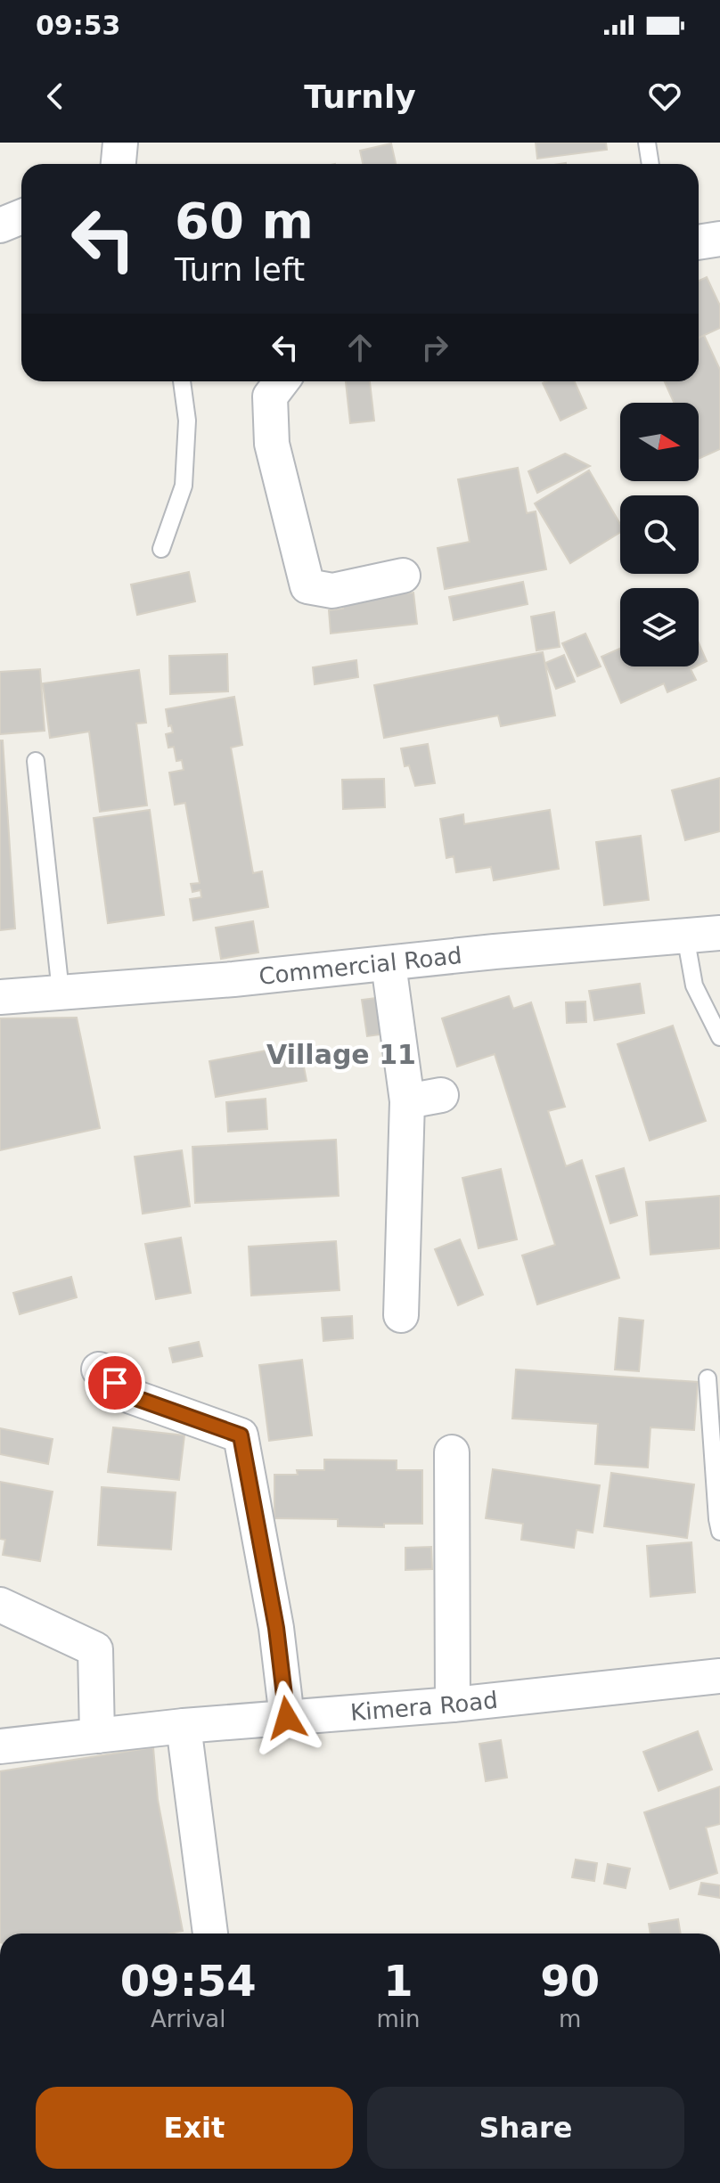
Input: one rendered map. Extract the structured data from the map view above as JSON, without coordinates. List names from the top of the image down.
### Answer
{
  "streets": {
    "street": ["Commercial Road", "Kimera Road"]
  },
  "districts": ["Village 11"],
  "north": "right",
  "page": {
    "status": "09:53",
    "header": "Turnly",
    "turn": ["60 m", "Turn left"],
    "eta": [
      "09:54",
      "Arrival",
      "1",
      "min",
      "90",
      "m"
    ],
    "buttons": ["Exit", "Share"]
  }
}
